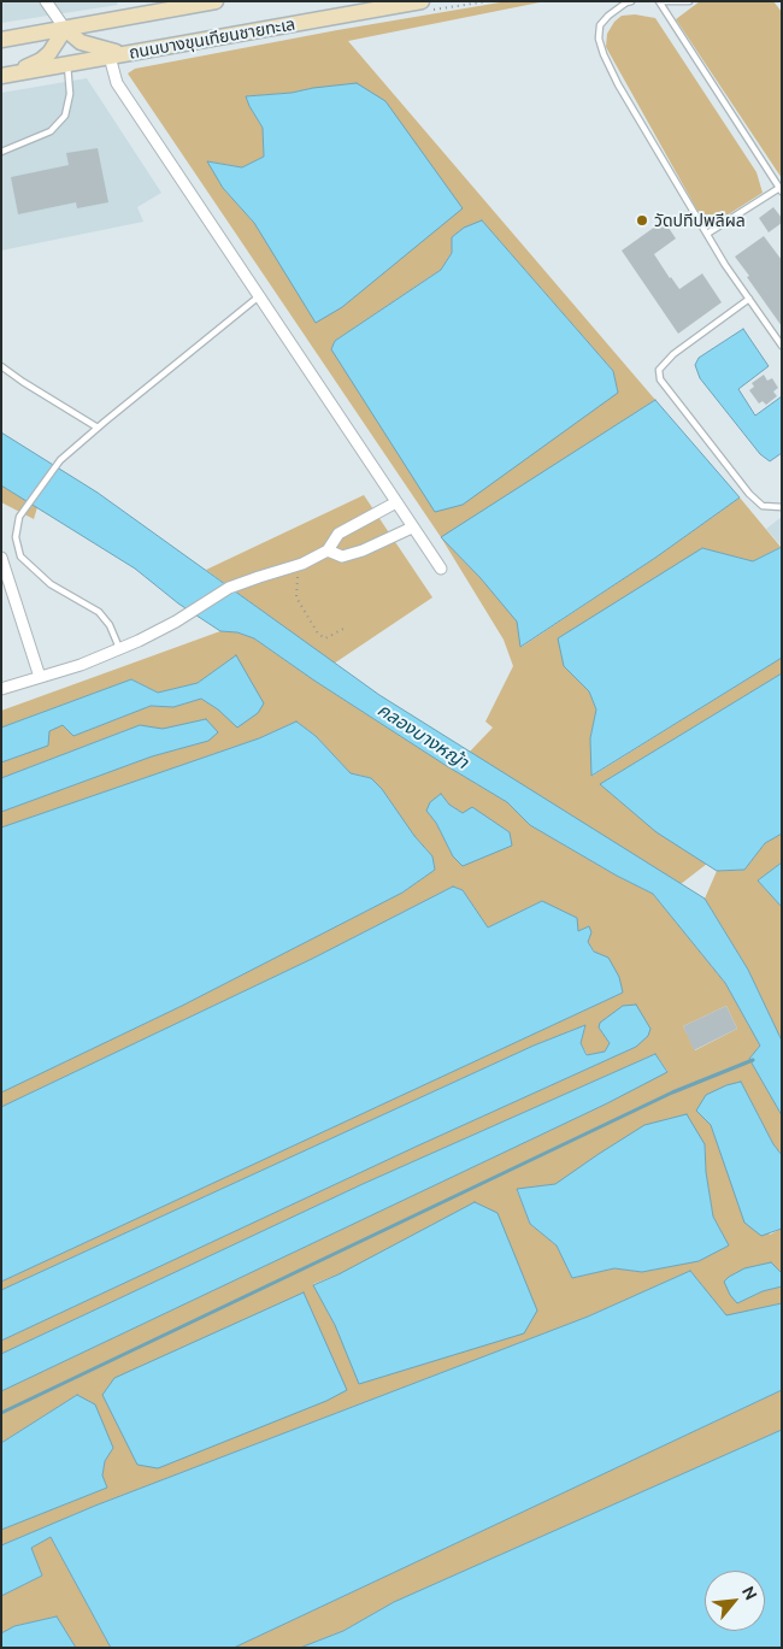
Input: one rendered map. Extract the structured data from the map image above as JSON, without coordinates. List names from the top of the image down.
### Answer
{
  "streets": {
    "main road": ["ถนนบางขุนเทียนชายทะเล"]
  },
  "water": ["คลองบางหญ้า"],
  "places": ["วัดปทีปพลีผล"],
  "north": "top right"
}
